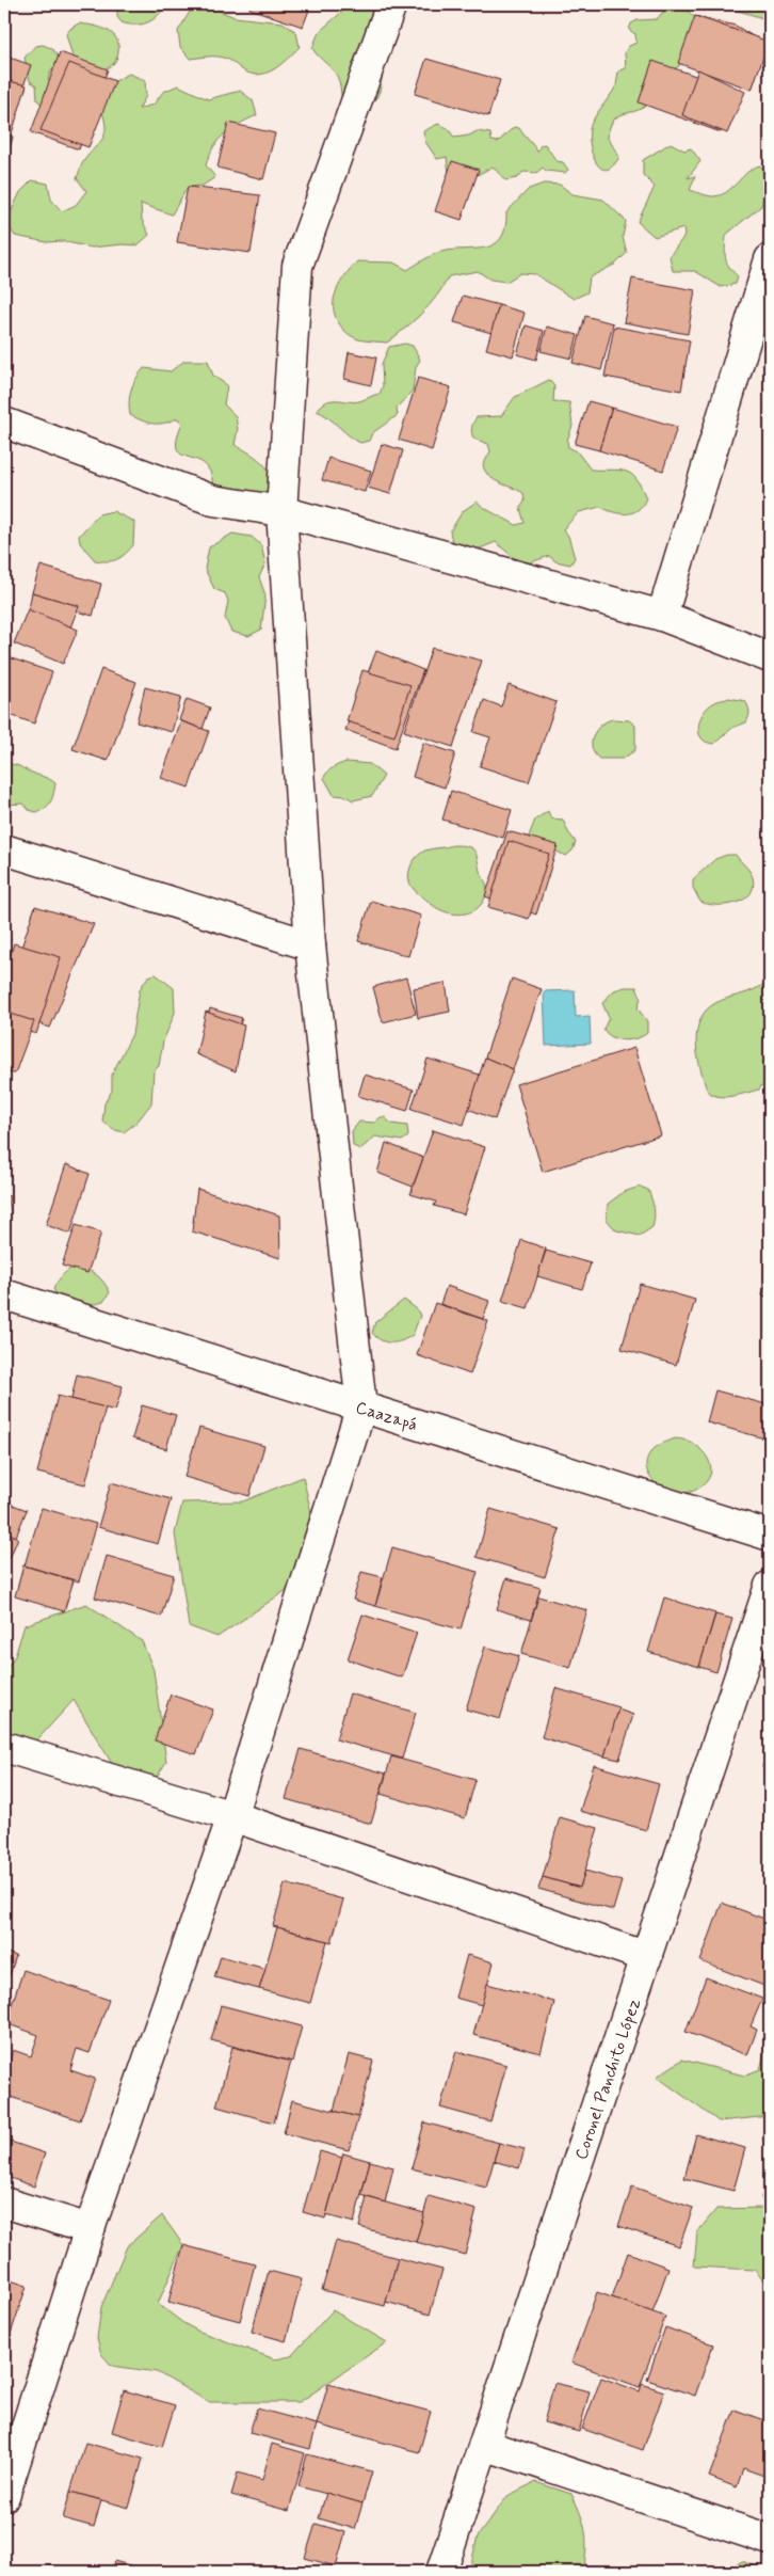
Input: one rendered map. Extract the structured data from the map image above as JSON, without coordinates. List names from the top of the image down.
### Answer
{
  "streets": {
    "street": ["Caazapá", "Coronel Panchito López"]
  }
}
